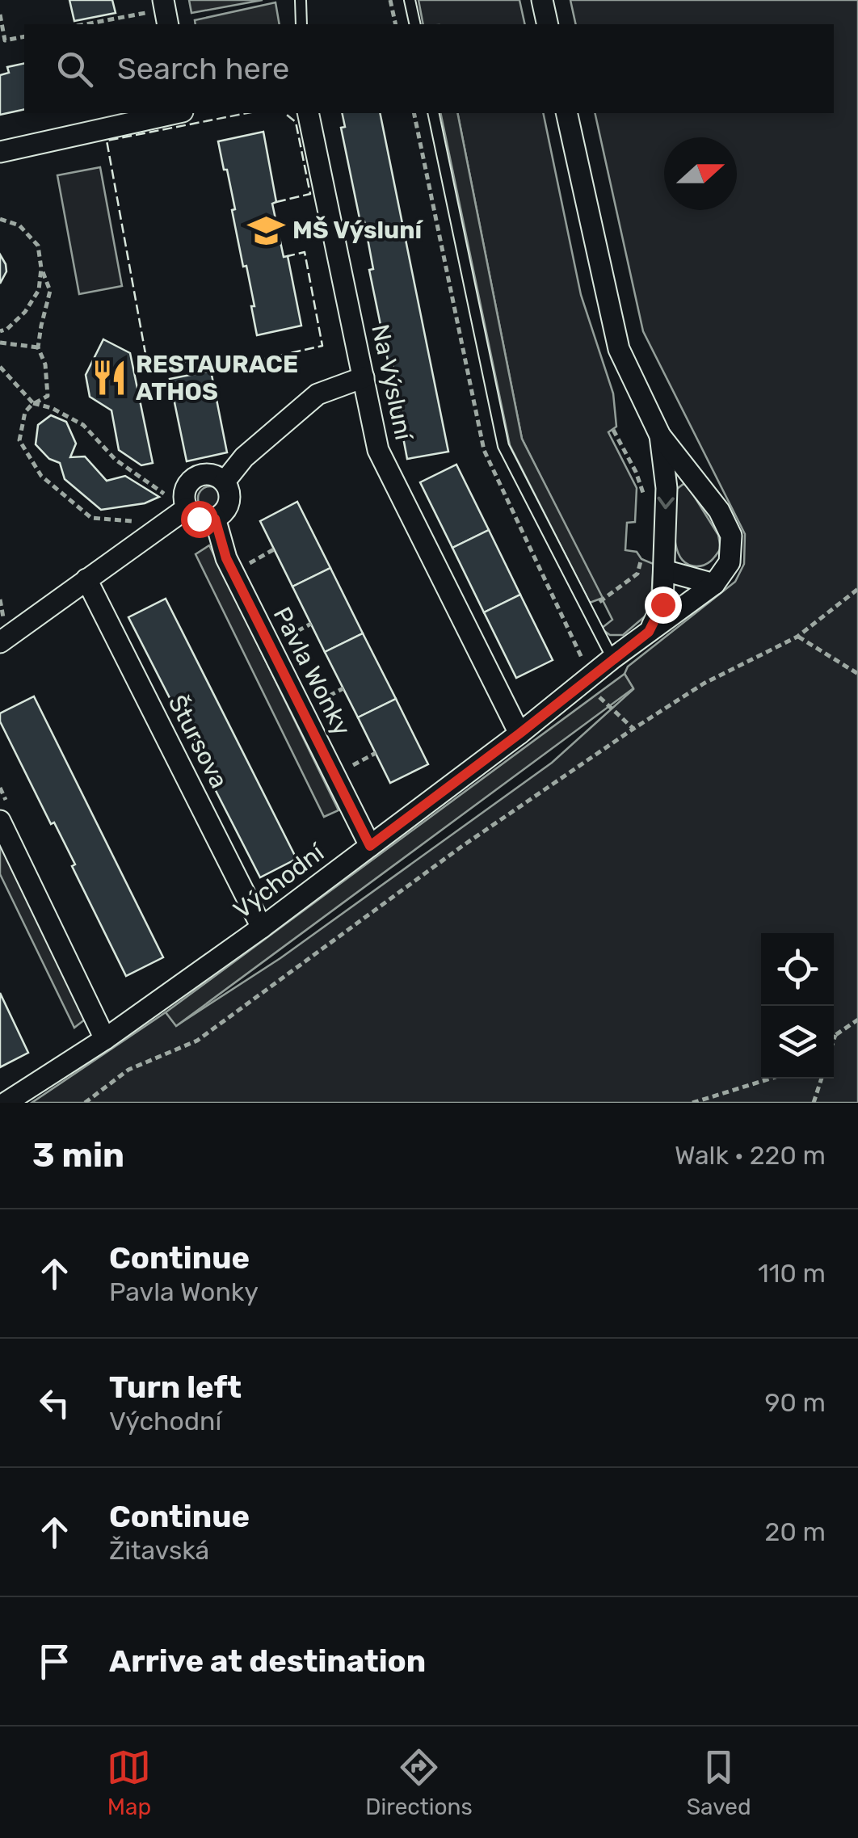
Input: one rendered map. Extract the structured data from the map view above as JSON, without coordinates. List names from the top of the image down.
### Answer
{
  "streets": {
    "street": [
      "Na Výsluní",
      "Pavla Wonky",
      "Štursova",
      "Východní"
    ]
  },
  "crossings": [
    ["Na Výsluní", "Východní"],
    ["Pavla Wonky", "Východní"],
    ["Štursova", "Východní"]
  ],
  "places": {
    "school or university": ["MŠ Výsluní"],
    "restaurant": ["RESTAURACE ATHOS"]
  },
  "north": "right",
  "page": {
    "search": "Search here",
    "heading": ["3 min", "Walk · 220 m"],
    "list": [
      ["Continue", "Pavla Wonky", "110 m"],
      ["Turn left", "Východní", "90 m"],
      ["Continue", "Žitavská", "20 m"],
      "Arrive at destination"
    ],
    "nav": ["Map", "Directions", "Saved"]
  }
}
